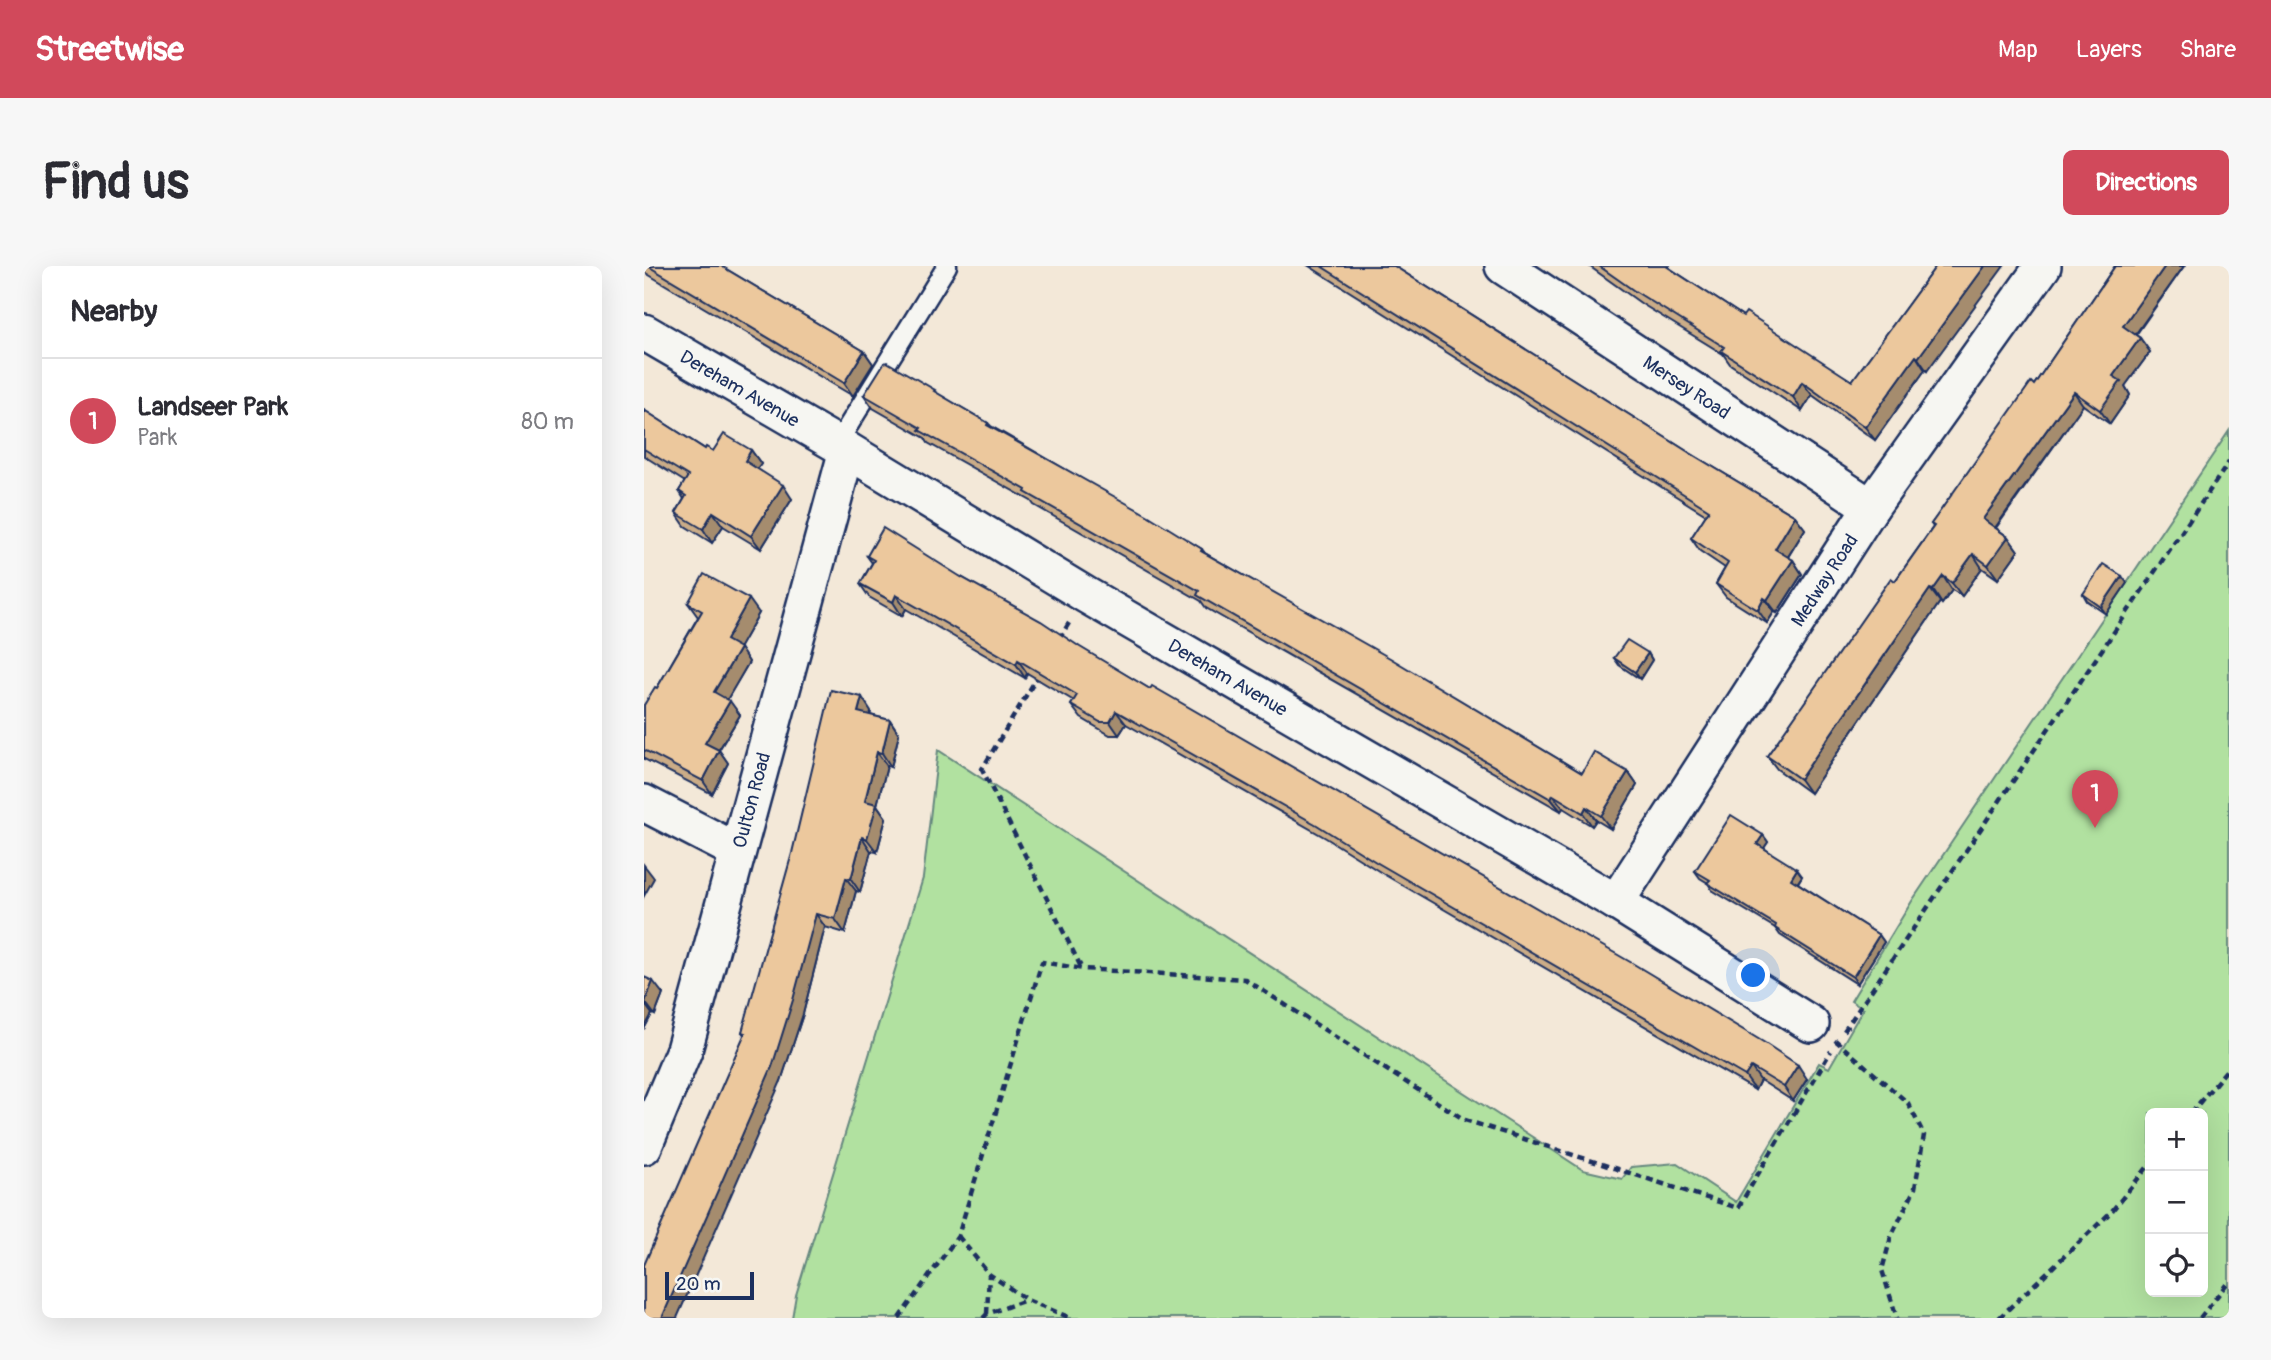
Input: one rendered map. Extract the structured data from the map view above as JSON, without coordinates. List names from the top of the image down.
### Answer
{
  "streets": {
    "street": [
      "Mersey Road",
      "Dereham Avenue",
      "Medway Road",
      "Oulton Road"
    ]
  },
  "crossings": [
    ["Mersey Road", "Medway Road"],
    ["Dereham Avenue", "Medway Road"],
    ["Dereham Avenue", "Oulton Road"]
  ],
  "scale_bar": "20 m",
  "page": {
    "header": "Streetwise",
    "nav": ["Map", "Layers", "Share"],
    "buttons": "Directions",
    "title": "Find us",
    "heading": "Nearby",
    "list": [
      {
        "mark": "1",
        "name": "Landseer Park",
        "note": "Park",
        "value": "80 m"
      }
    ],
    "pins": "1",
    "map_buttons": ["+", "−"],
    "scale": "20 m"
  }
}
